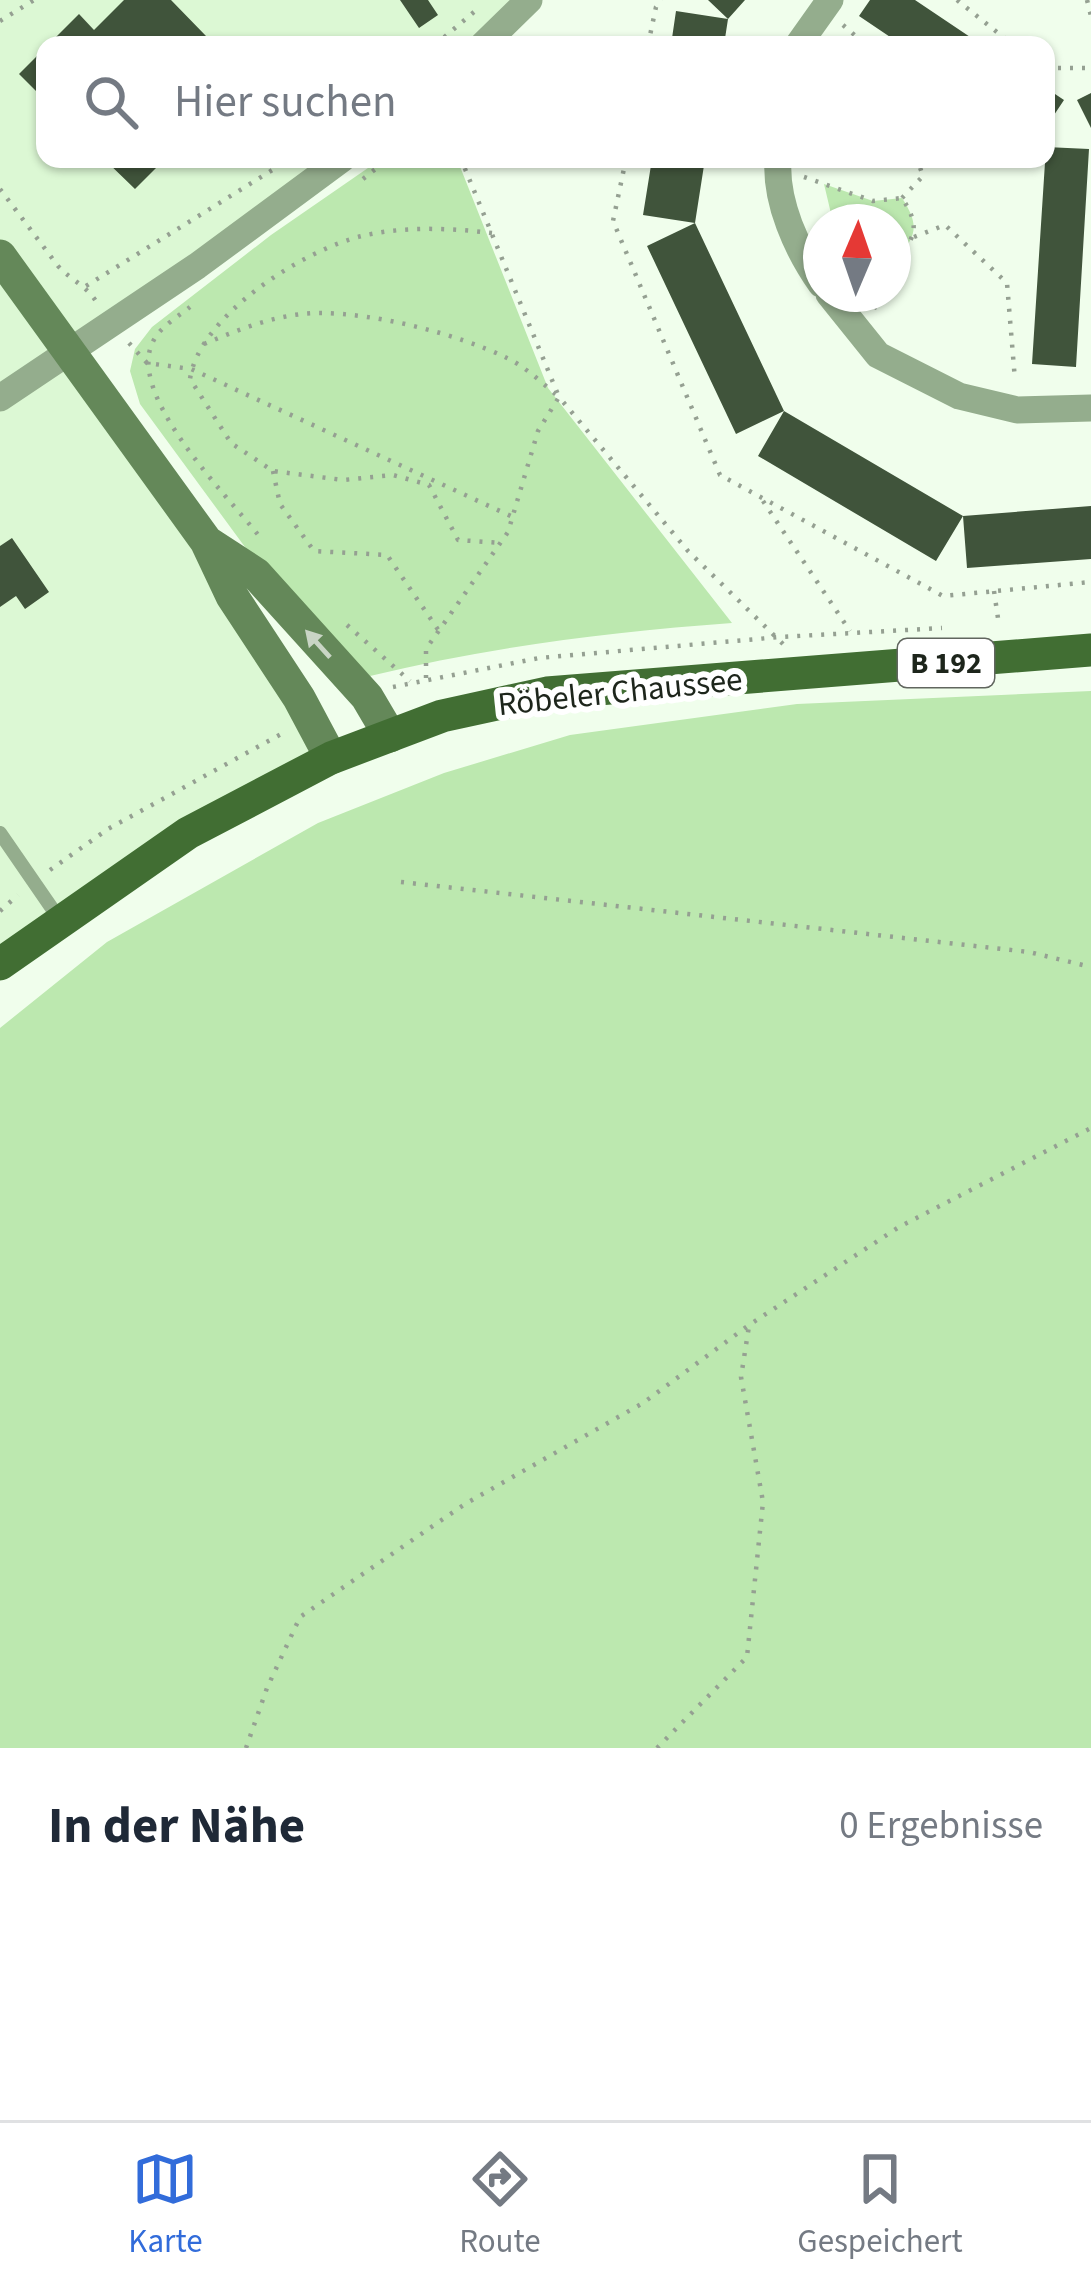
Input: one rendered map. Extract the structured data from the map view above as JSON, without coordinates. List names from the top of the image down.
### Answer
{
  "streets": {
    "main road": ["B 192", "Röbeler Chaussee"]
  },
  "north": "top",
  "page": {
    "search": "Hier suchen",
    "heading": ["In der Nähe", "0 Ergebnisse"],
    "nav": ["Karte", "Route", "Gespeichert"]
  }
}
